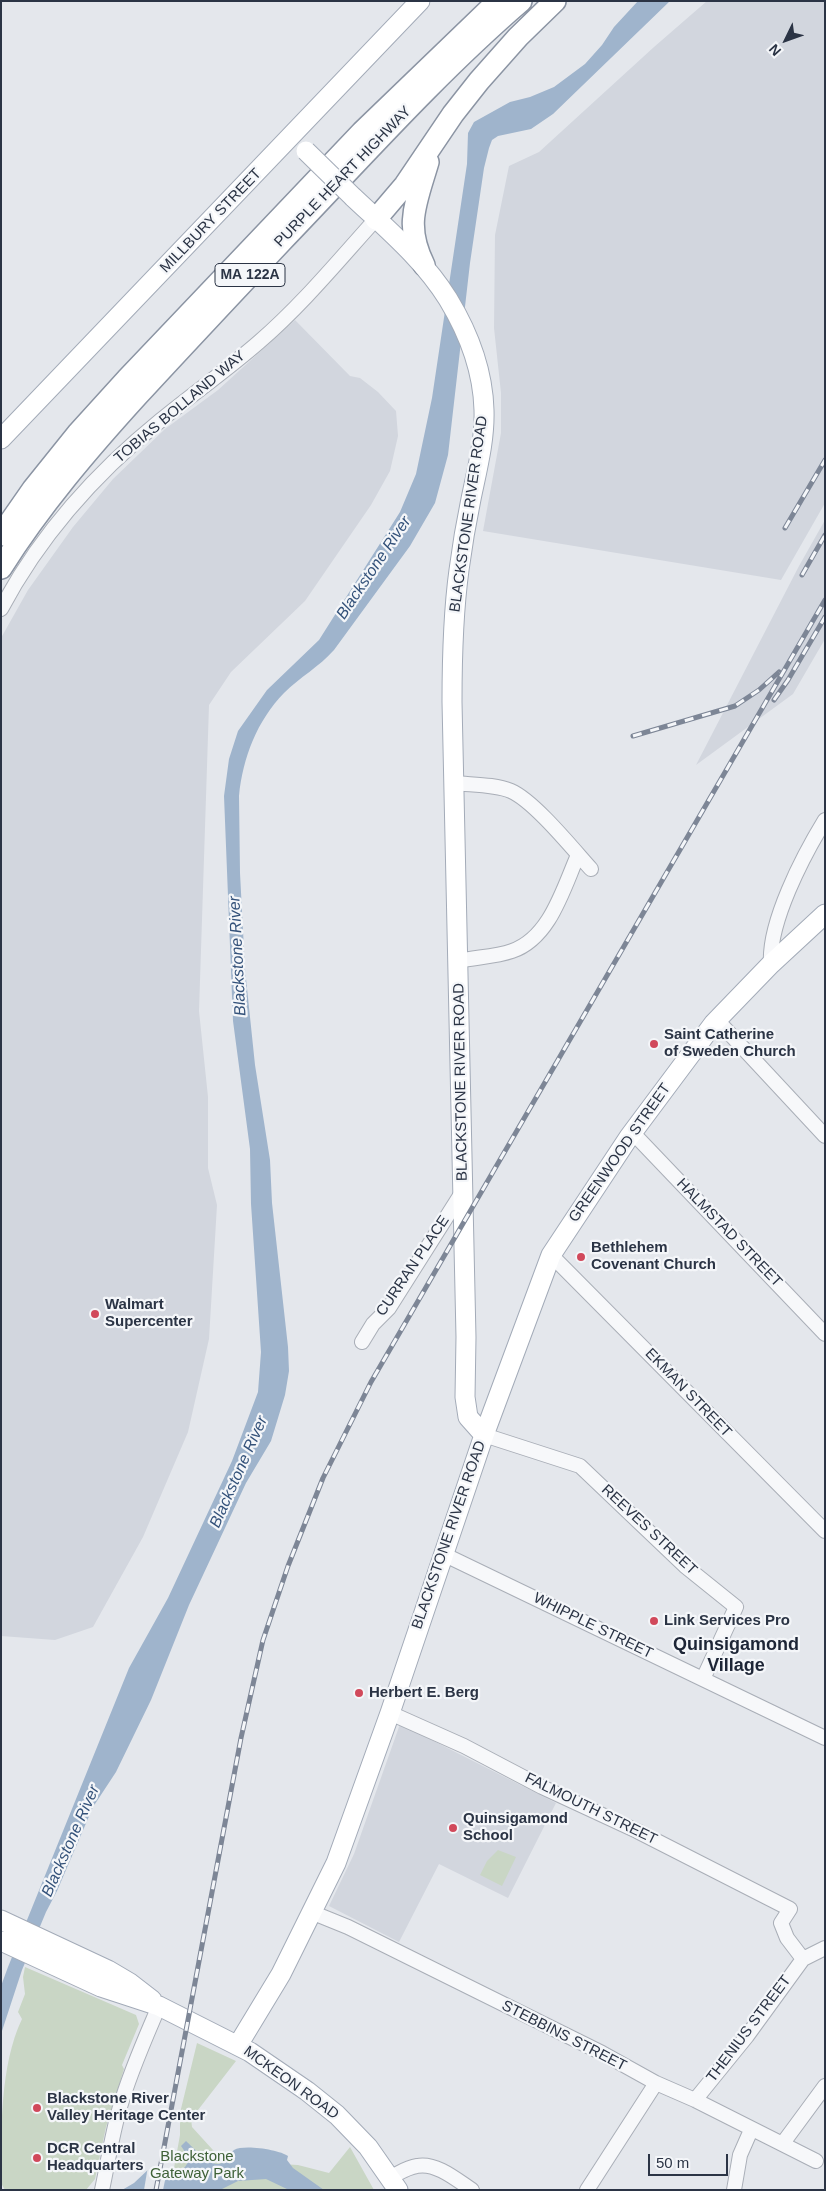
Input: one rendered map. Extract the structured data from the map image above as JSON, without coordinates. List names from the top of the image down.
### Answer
{
  "streets": {
    "highway": ["PURPLE HEART HIGHWAY", "MA 122A"],
    "main road": [
      "MILLBURY STREET",
      "BLACKSTONE RIVER ROAD",
      "GREENWOOD STREET",
      "MCKEON ROAD"
    ],
    "street": [
      "TOBIAS BOLLAND WAY",
      "HALMSTAD STREET",
      "CURRAN PLACE",
      "EKMAN STREET",
      "REEVES STREET",
      "WHIPPLE STREET",
      "FALMOUTH STREET",
      "THENIUS STREET",
      "STEBBINS STREET"
    ]
  },
  "crossings": [
    ["MILLBURY STREET", "BLACKSTONE RIVER ROAD"],
    ["TOBIAS BOLLAND WAY", "BLACKSTONE RIVER ROAD"],
    ["BLACKSTONE RIVER ROAD", "GREENWOOD STREET"],
    ["BLACKSTONE RIVER ROAD", "CURRAN PLACE"],
    ["BLACKSTONE RIVER ROAD", "REEVES STREET"],
    ["BLACKSTONE RIVER ROAD", "WHIPPLE STREET"],
    ["BLACKSTONE RIVER ROAD", "FALMOUTH STREET"],
    ["BLACKSTONE RIVER ROAD", "STEBBINS STREET"],
    ["BLACKSTONE RIVER ROAD", "MCKEON ROAD"],
    ["GREENWOOD STREET", "HALMSTAD STREET"],
    ["GREENWOOD STREET", "EKMAN STREET"],
    ["GREENWOOD STREET", "REEVES STREET"],
    ["REEVES STREET", "WHIPPLE STREET"],
    ["FALMOUTH STREET", "THENIUS STREET"],
    ["THENIUS STREET", "STEBBINS STREET"]
  ],
  "districts": ["Quinsigamond Village"],
  "water": ["Blackstone River"],
  "parks": ["Blackstone Gateway Park"],
  "places": [
    "Saint Catherine of Sweden Church",
    "Bethlehem Covenant Church",
    "Walmart Supercenter",
    "Link Services Pro",
    "Herbert E. Berg",
    "Quinsigamond School",
    "Blackstone River Valley Heritage Center",
    "DCR Central Headquarters"
  ],
  "scale_bar": "50 m",
  "north": "bottom left"
}
